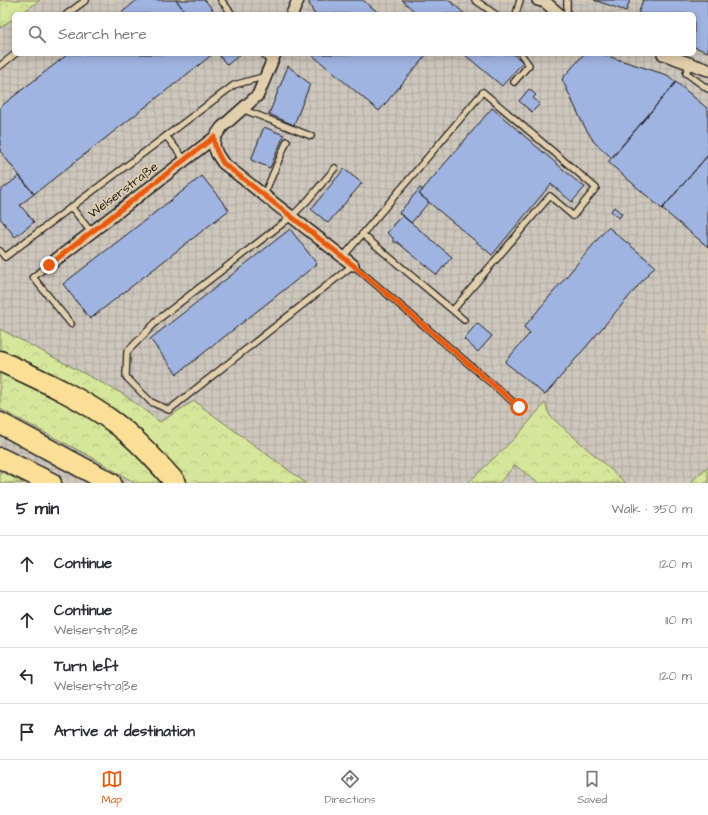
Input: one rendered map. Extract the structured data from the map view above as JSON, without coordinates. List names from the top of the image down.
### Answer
{
  "streets": {
    "street": ["Welserstraße"]
  },
  "page": {
    "search": "Search here",
    "heading": ["5 min", "Walk · 350 m"],
    "list": [
      ["Continue", "120 m"],
      ["Continue", "Welserstraße", "110 m"],
      ["Turn left", "Welserstraße", "120 m"],
      "Arrive at destination"
    ],
    "nav": ["Map", "Directions", "Saved"]
  }
}
